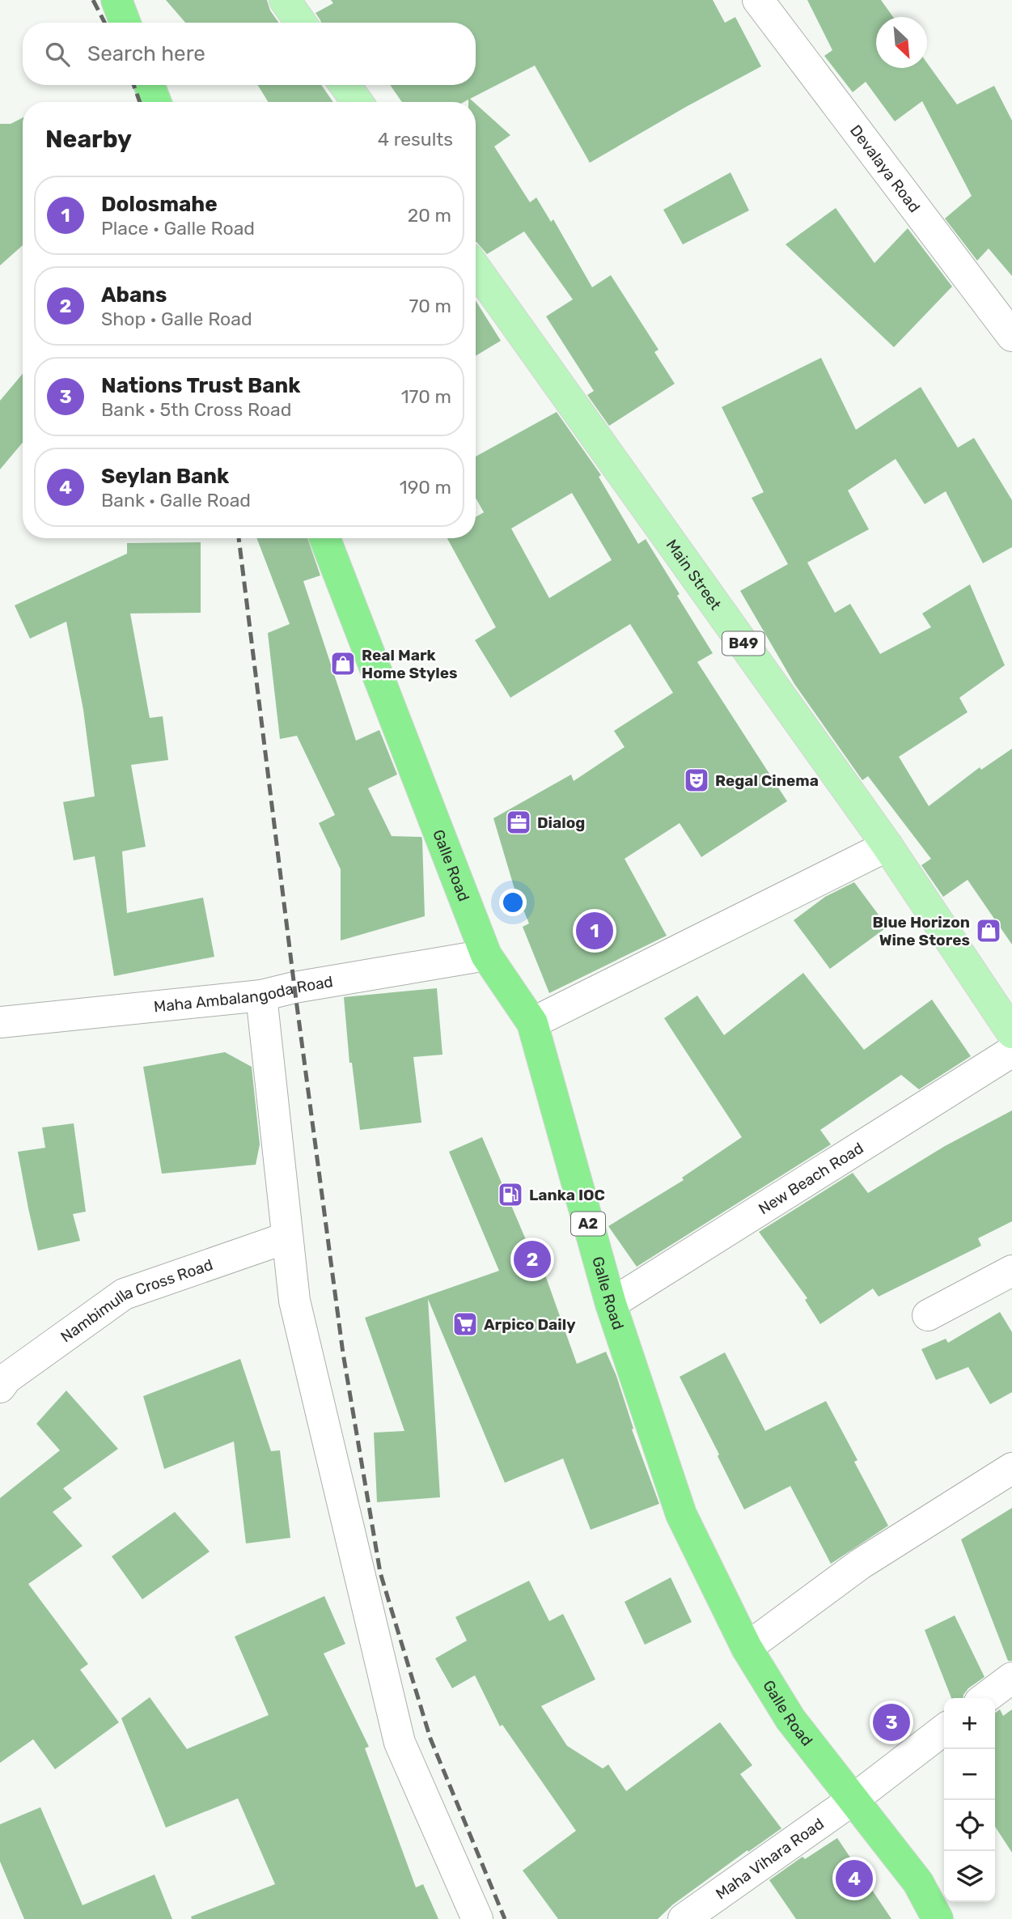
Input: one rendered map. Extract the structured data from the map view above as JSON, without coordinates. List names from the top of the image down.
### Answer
{
  "streets": {
    "highway": ["Galle Road", "A2"],
    "main road": ["Main Street", "B49"],
    "street": [
      "Devalaya Road",
      "Maha Ambalangoda Road",
      "New Beach Road",
      "Nambimulla Cross Road",
      "Maha Vihara Road"
    ]
  },
  "crossings": [
    ["Galle Road", "Maha Ambalangoda Road"],
    ["Galle Road", "New Beach Road"],
    ["Galle Road", "Maha Vihara Road"]
  ],
  "places": {
    "shop": ["Real Mark Home Styles", "Blue Horizon Wine Stores"],
    "theatre": ["Regal Cinema"],
    "office": ["Dialog"],
    "fuel station": ["Lanka IOC"],
    "supermarket": ["Arpico Daily"]
  },
  "north": "bottom right",
  "page": {
    "search": "Search here",
    "heading": ["Nearby", "4 results"],
    "list": [
      {
        "mark": "1",
        "name": "Dolosmahe",
        "note": "Place · Galle Road",
        "value": "20 m"
      },
      {
        "mark": "2",
        "name": "Abans",
        "note": "Shop · Galle Road",
        "value": "70 m"
      },
      {
        "mark": "3",
        "name": "Nations Trust Bank",
        "note": "Bank · 5th Cross Road",
        "value": "170 m"
      },
      {
        "mark": "4",
        "name": "Seylan Bank",
        "note": "Bank · Galle Road",
        "value": "190 m"
      }
    ],
    "pins": [
      "1",
      "2",
      "3",
      "4"
    ],
    "map_buttons": ["+", "−"]
  }
}
